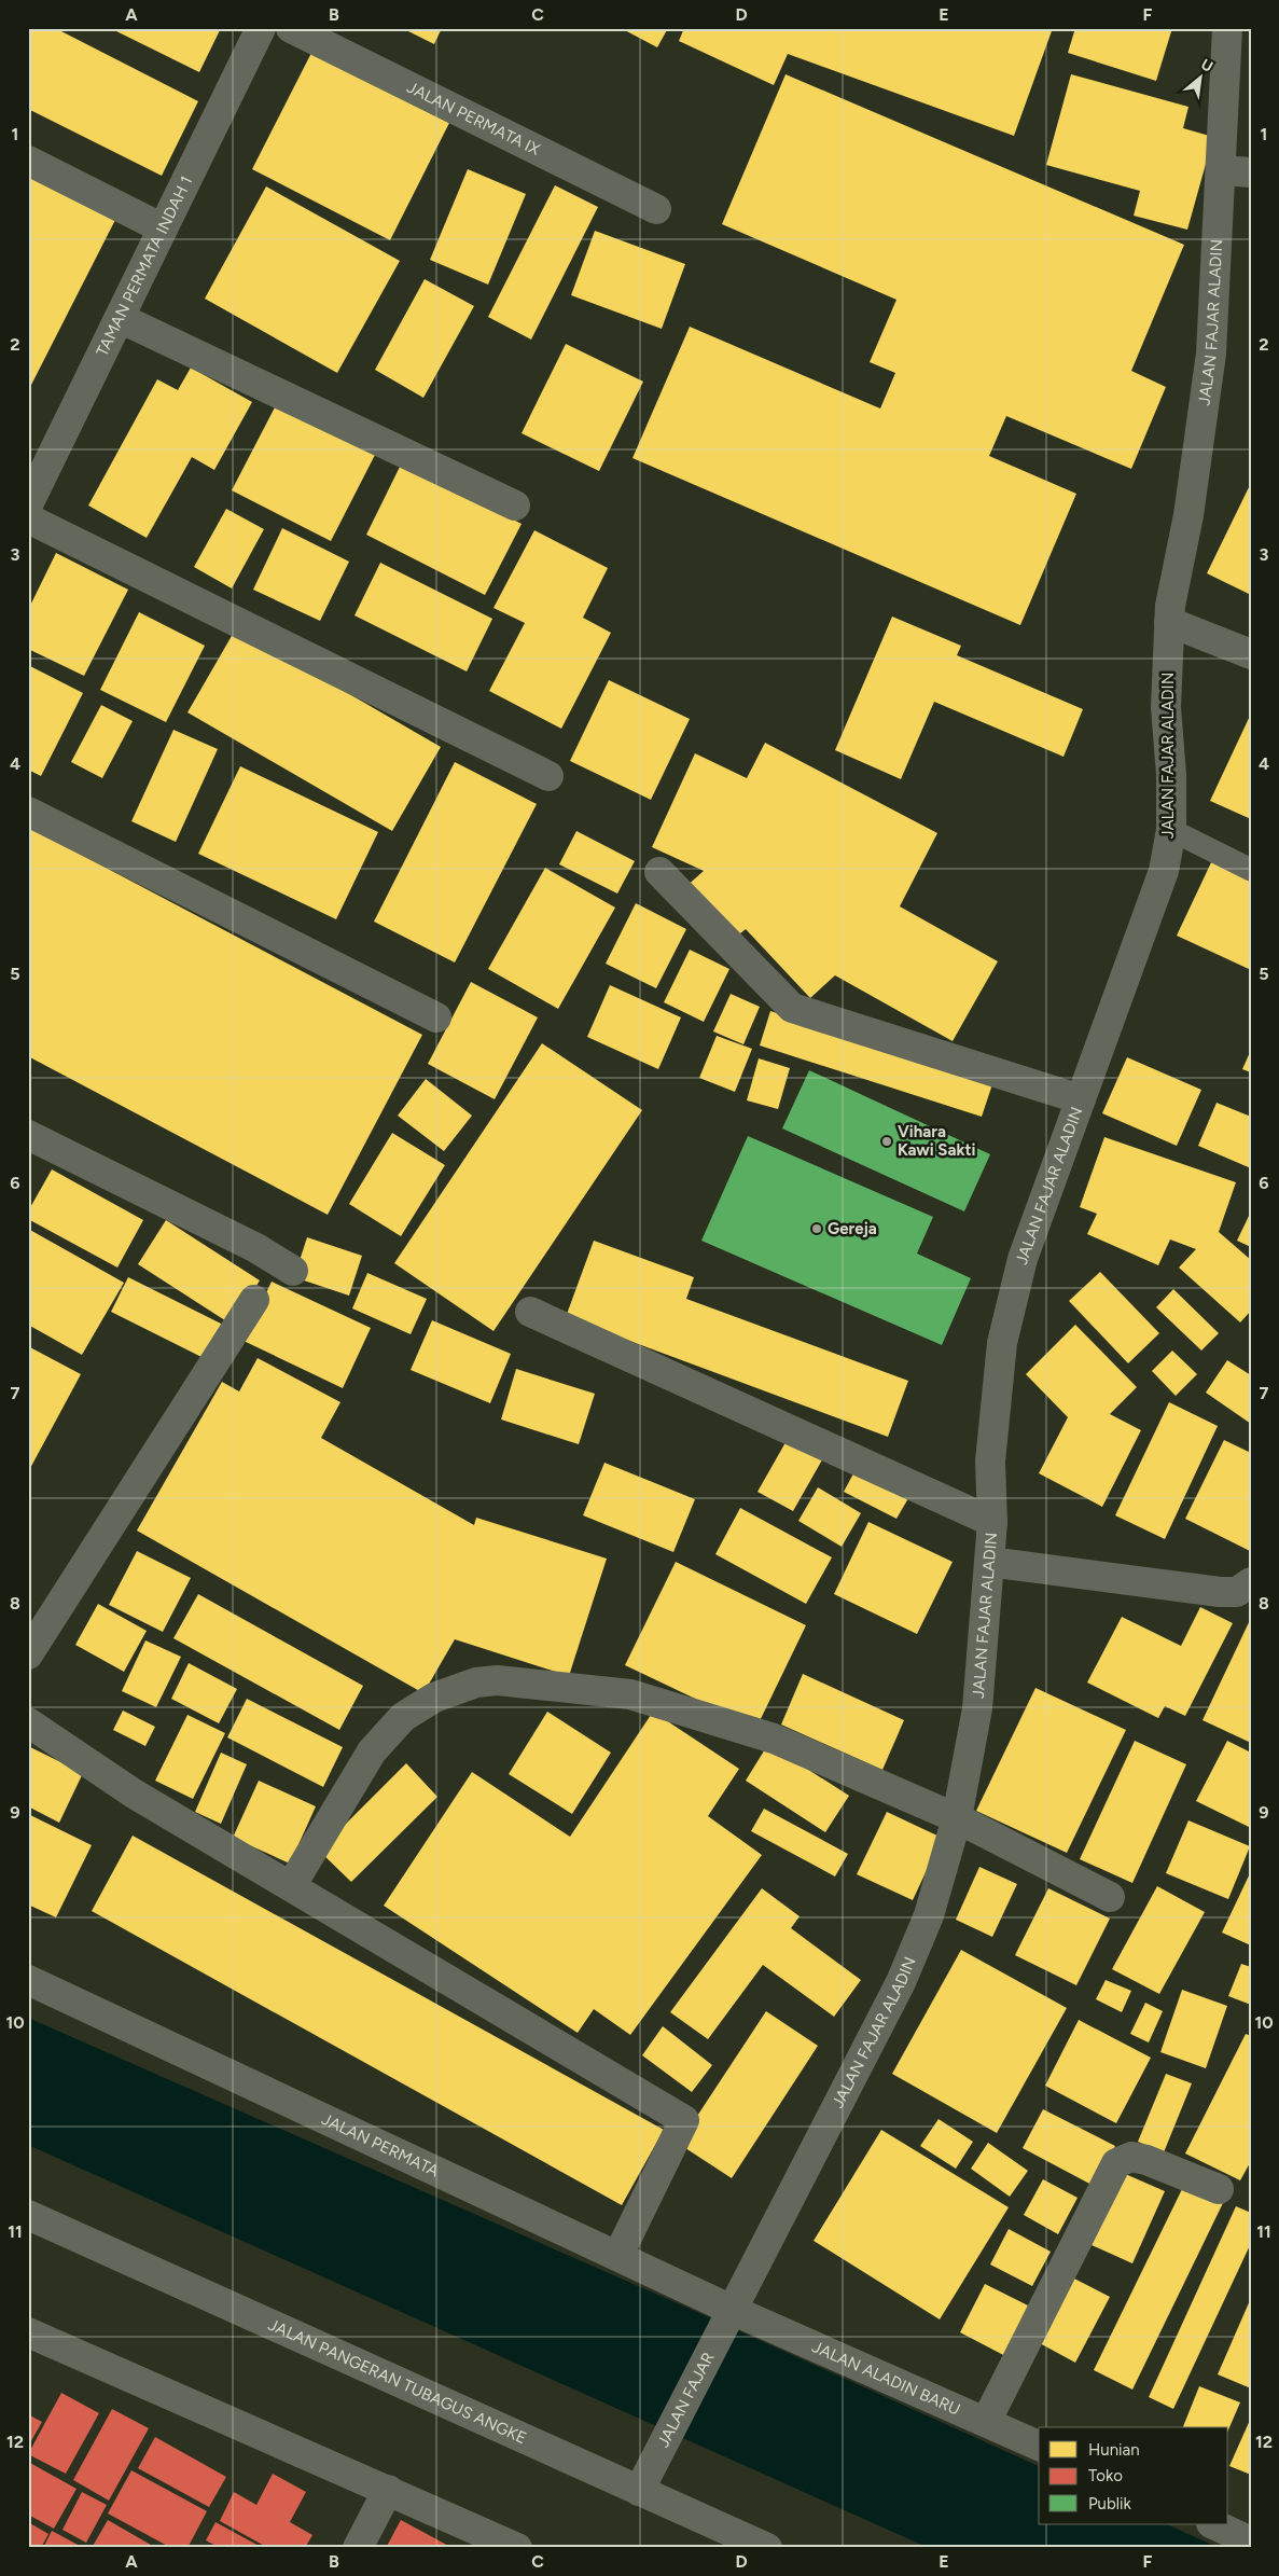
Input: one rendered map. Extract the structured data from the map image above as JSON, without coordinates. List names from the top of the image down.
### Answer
{
  "streets": {
    "street": [
      "JALAN PERMATA IX",
      "TAMAN PERMATA INDAH 1",
      "JALAN FAJAR ALADIN",
      "JALAN PERMATA",
      "JALAN ALADIN BARU",
      "JALAN PANGERAN TUBAGUS ANGKE",
      "JALAN FAJAR"
    ]
  },
  "crossings": [
    ["JALAN FAJAR ALADIN", "JALAN PERMATA"],
    ["JALAN FAJAR ALADIN", "JALAN ALADIN BARU"],
    ["JALAN FAJAR ALADIN", "JALAN FAJAR"],
    ["JALAN PERMATA", "JALAN ALADIN BARU"],
    ["JALAN PERMATA", "JALAN FAJAR"],
    ["JALAN ALADIN BARU", "JALAN FAJAR"],
    ["JALAN PANGERAN TUBAGUS ANGKE", "JALAN FAJAR"]
  ],
  "places": ["Vihara Kawi Sakti", "Gereja"],
  "legend": ["Hunian", "Toko", "Publik"],
  "north": "top right",
  "grid": {
    "columns": [
      "A",
      "B",
      "C",
      "D",
      "E",
      "F"
    ],
    "rows": [
      "1",
      "2",
      "3",
      "4",
      "5",
      "6",
      "7",
      "8",
      "9",
      "10",
      "11",
      "12"
    ]
  }
}
